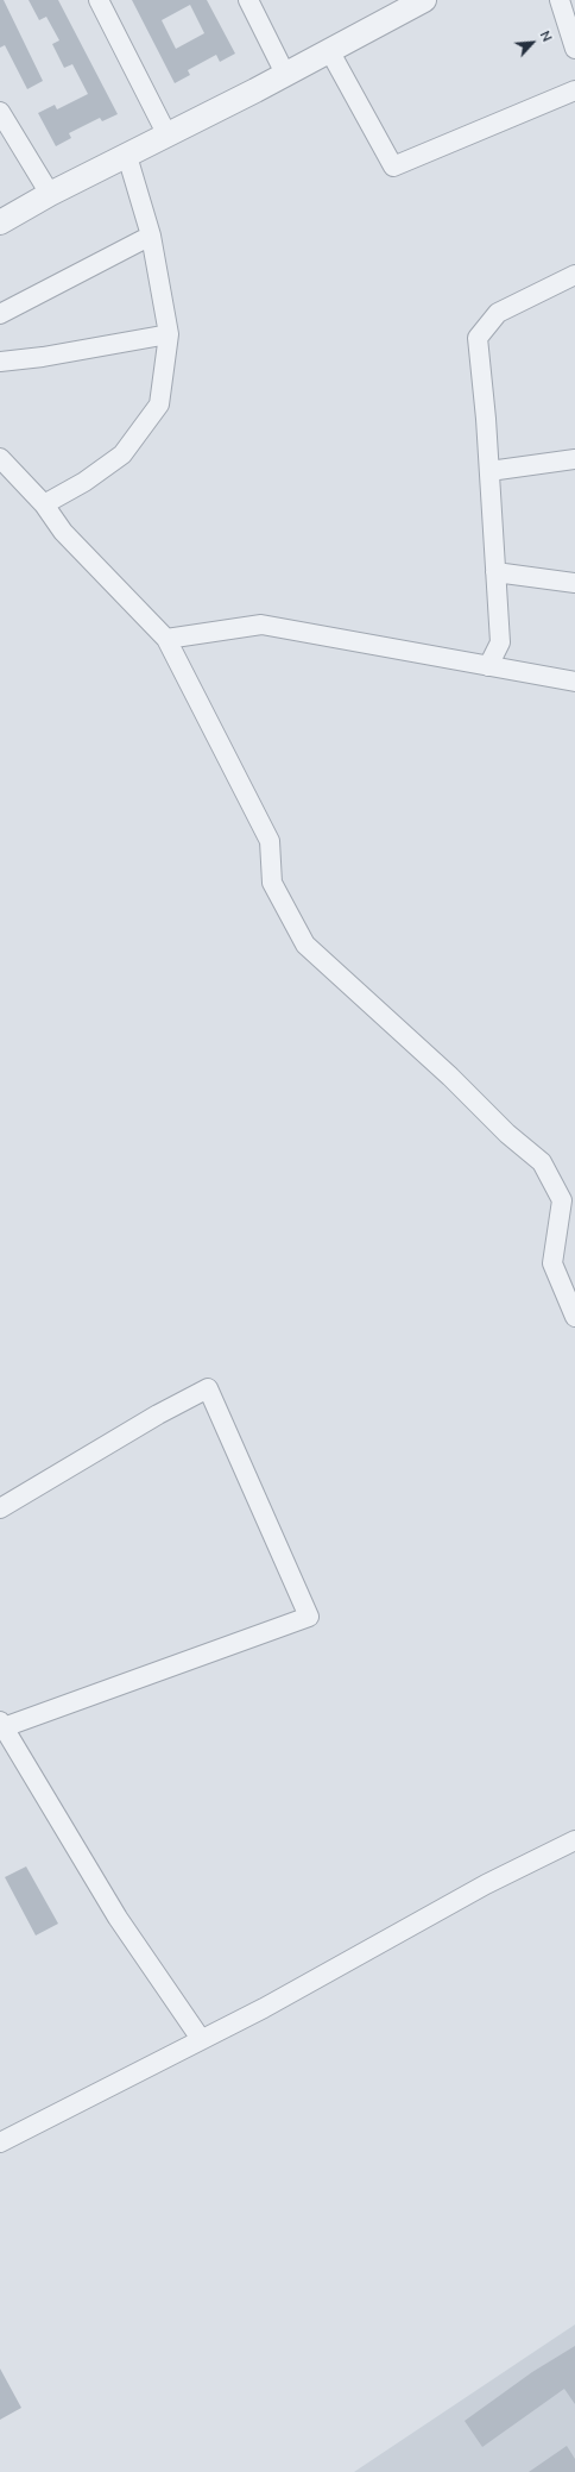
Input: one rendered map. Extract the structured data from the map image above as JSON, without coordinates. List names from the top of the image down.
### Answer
{
  "north": "top right"
}
